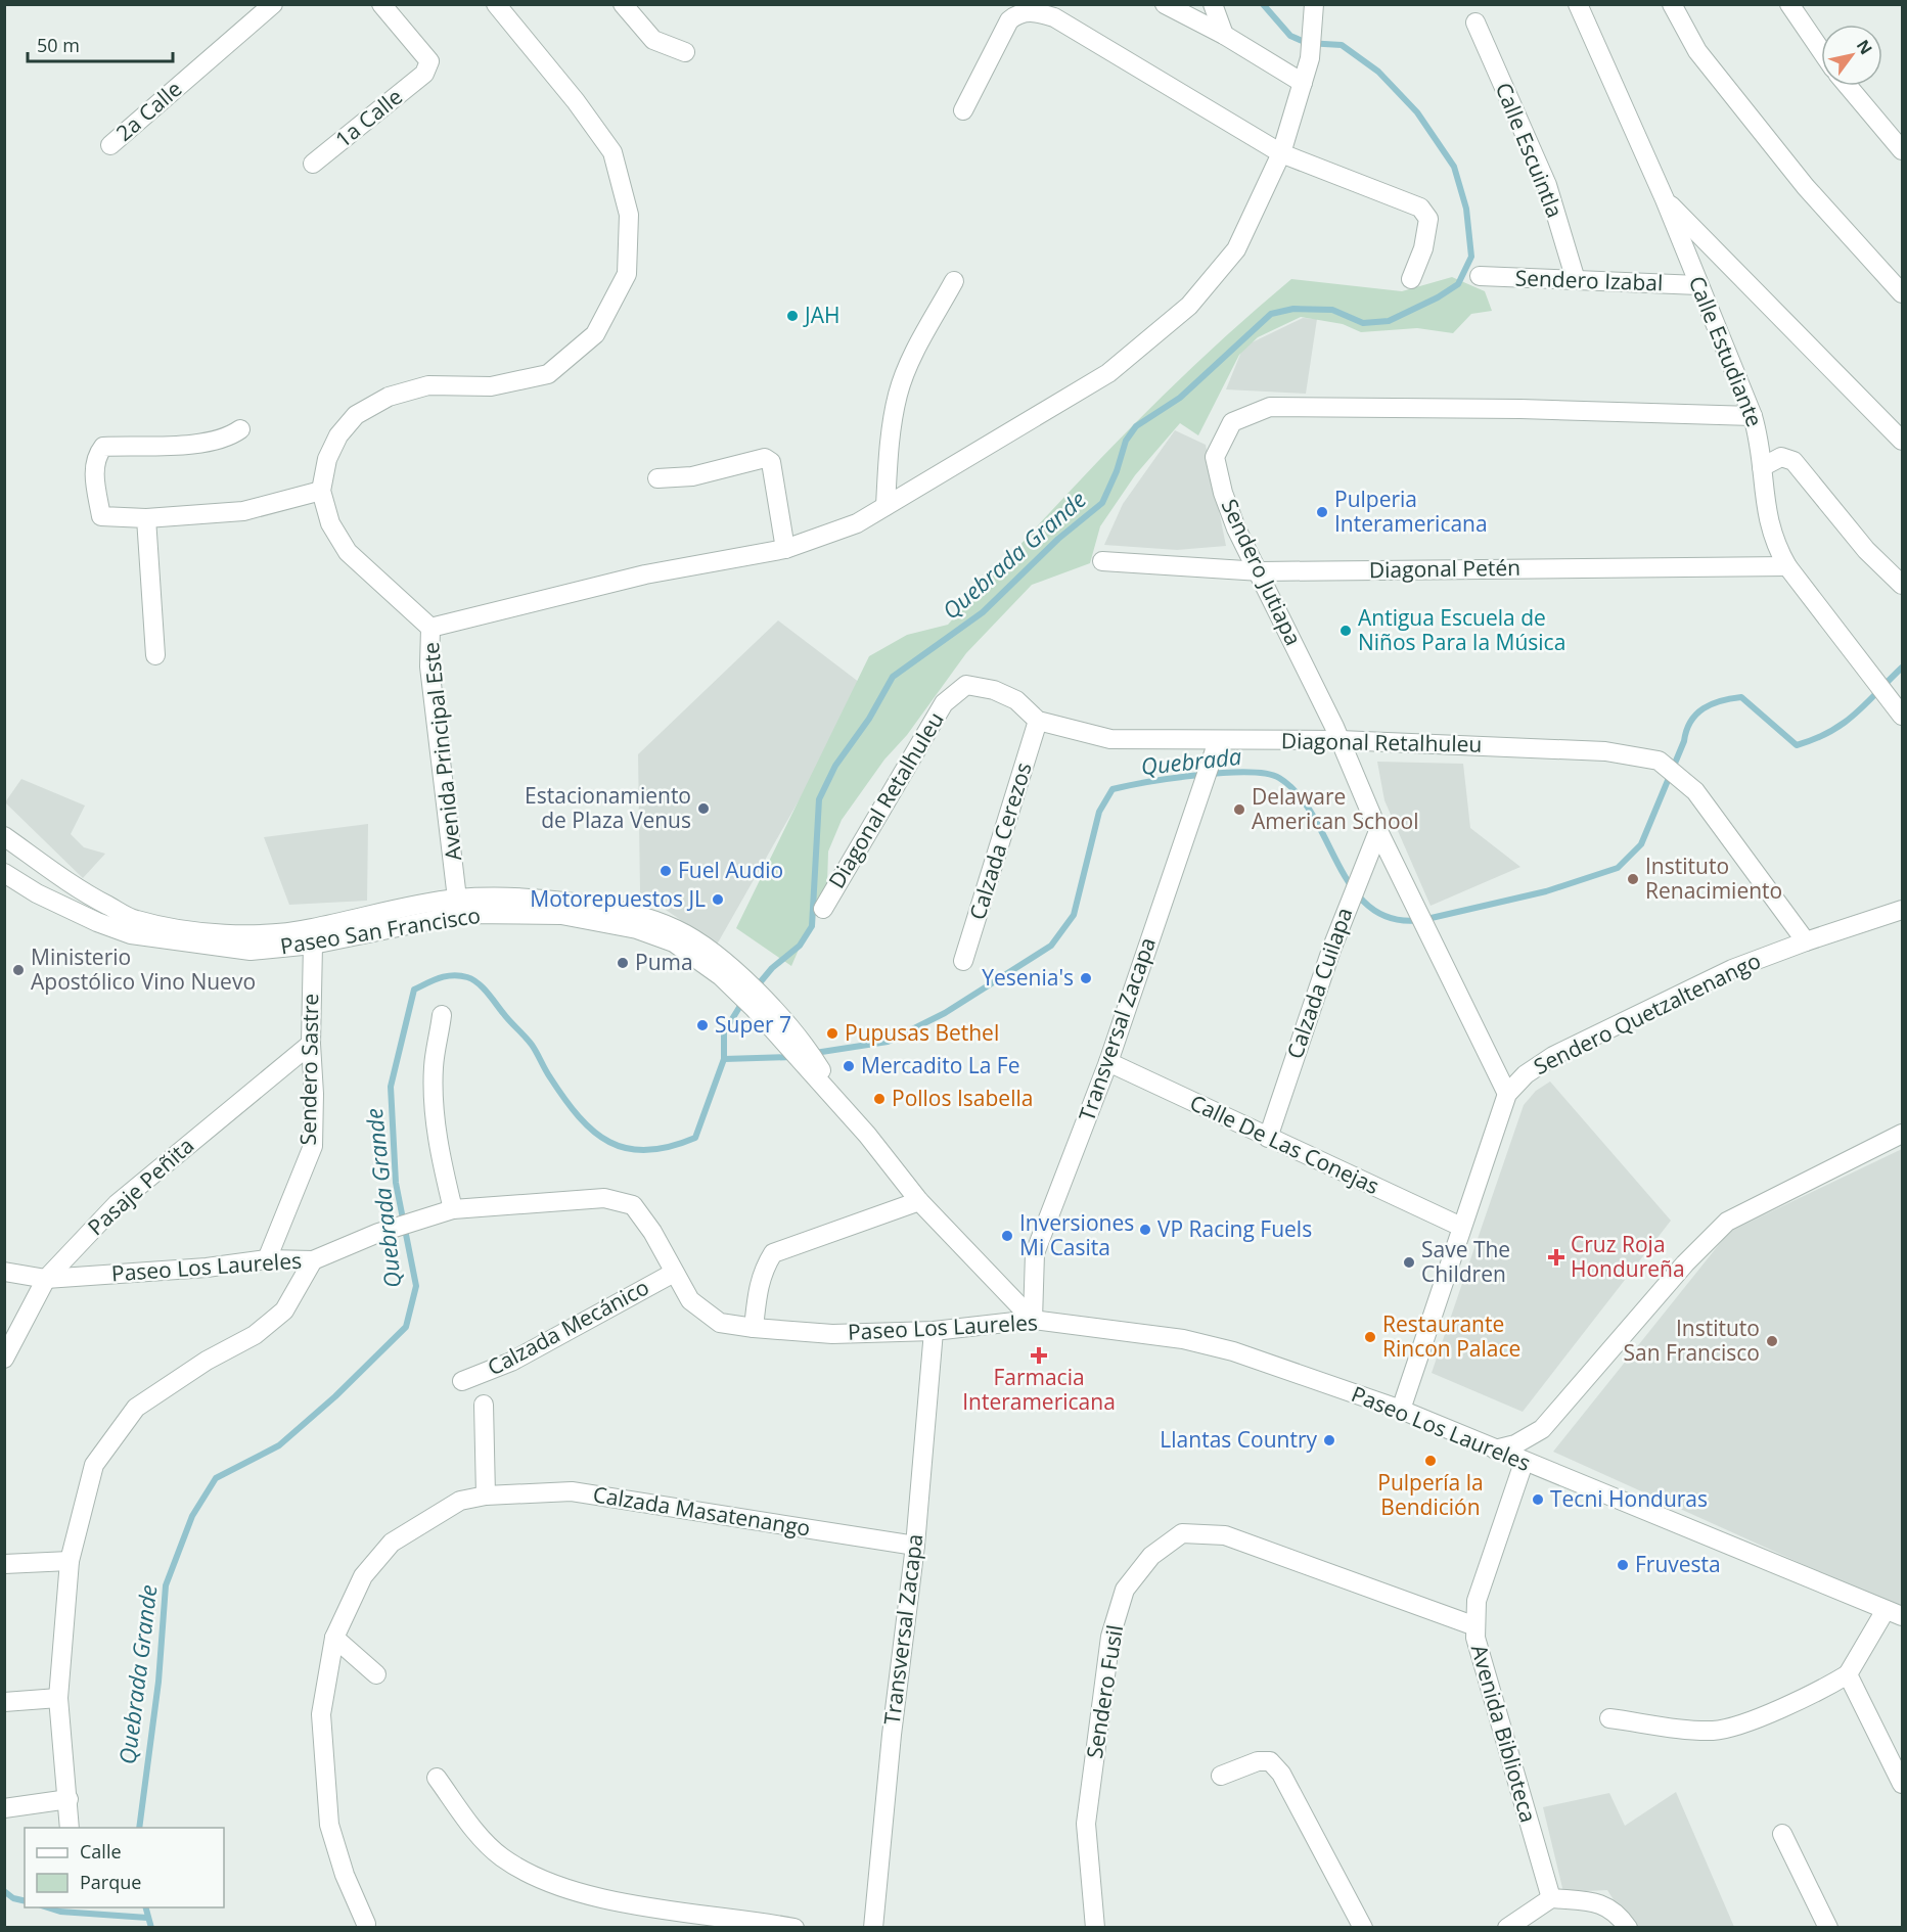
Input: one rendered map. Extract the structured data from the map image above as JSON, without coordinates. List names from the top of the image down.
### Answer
{
  "streets": {
    "street": [
      "2a Calle",
      "1a Calle",
      "Calle Escuintla",
      "Sendero Izabal",
      "Calle Estudiante",
      "Diagonal Petén",
      "Sendero Jutiapa",
      "Diagonal Retalhuleu",
      "Avenida Principal Este",
      "Calzada Cerezos",
      "Paseo San Francisco",
      "Calzada Cuilapa",
      "Sendero Quetzaltenango",
      "Transversal Zacapa",
      "Sendero Sastre",
      "Calle De Las Conejas",
      "Pasaje Peñita",
      "Paseo Los Laureles",
      "Calzada Mecánico",
      "Calzada Masatenango",
      "Sendero Fusil",
      "Avenida Biblioteca"
    ]
  },
  "crossings": [
    ["Calle Escuintla", "Sendero Izabal"],
    ["Sendero Izabal", "Calle Estudiante"],
    ["Calle Estudiante", "Diagonal Petén"],
    ["Calle Estudiante", "Sendero Jutiapa"],
    ["Diagonal Petén", "Sendero Jutiapa"],
    ["Sendero Jutiapa", "Diagonal Retalhuleu"],
    ["Sendero Jutiapa", "Calzada Cuilapa"],
    ["Sendero Jutiapa", "Sendero Quetzaltenango"],
    ["Diagonal Retalhuleu", "Calzada Cerezos"],
    ["Diagonal Retalhuleu", "Sendero Quetzaltenango"],
    ["Diagonal Retalhuleu", "Transversal Zacapa"],
    ["Avenida Principal Este", "Paseo San Francisco"],
    ["Paseo San Francisco", "Transversal Zacapa"],
    ["Paseo San Francisco", "Sendero Sastre"],
    ["Paseo San Francisco", "Paseo Los Laureles"],
    ["Calzada Cuilapa", "Calle De Las Conejas"],
    ["Sendero Quetzaltenango", "Calle De Las Conejas"],
    ["Sendero Quetzaltenango", "Paseo Los Laureles"],
    ["Transversal Zacapa", "Calle De Las Conejas"],
    ["Transversal Zacapa", "Paseo Los Laureles"],
    ["Transversal Zacapa", "Calzada Masatenango"],
    ["Sendero Sastre", "Pasaje Peñita"],
    ["Sendero Sastre", "Paseo Los Laureles"],
    ["Pasaje Peñita", "Paseo Los Laureles"],
    ["Paseo Los Laureles", "Calzada Mecánico"],
    ["Paseo Los Laureles", "Avenida Biblioteca"],
    ["Calzada Mecánico", "Calzada Masatenango"],
    ["Sendero Fusil", "Avenida Biblioteca"]
  ],
  "water": ["Quebrada Grande", "Quebrada"],
  "places": {
    "other": [
      "JAH",
      "Pulperia Interamericana",
      "Antigua Escuela de Niños Para la Música",
      "Estacionamiento de Plaza Venus",
      "Delaware American School",
      "Fuel Audio",
      "Instituto Renacimiento",
      "Motorepuestos JL",
      "Puma",
      "Ministerio Apostólico Vino Nuevo",
      "Yesenia's",
      "Super 7",
      "Pupusas Bethel",
      "Mercadito La Fe",
      "Pollos Isabella",
      "VP Racing Fuels",
      "Inversiones Mi Casita",
      "Save The Children",
      "Restaurante Rincon Palace",
      "Instituto San Francisco",
      "Llantas Country",
      "Pulpería la Bendición",
      "Tecni Honduras",
      "Fruvesta"
    ],
    "health": ["Cruz Roja Hondureña", "Farmacia Interamericana"]
  },
  "legend": ["Calle", "Parque"],
  "scale_bar": "50 m",
  "north": "top right"
}
